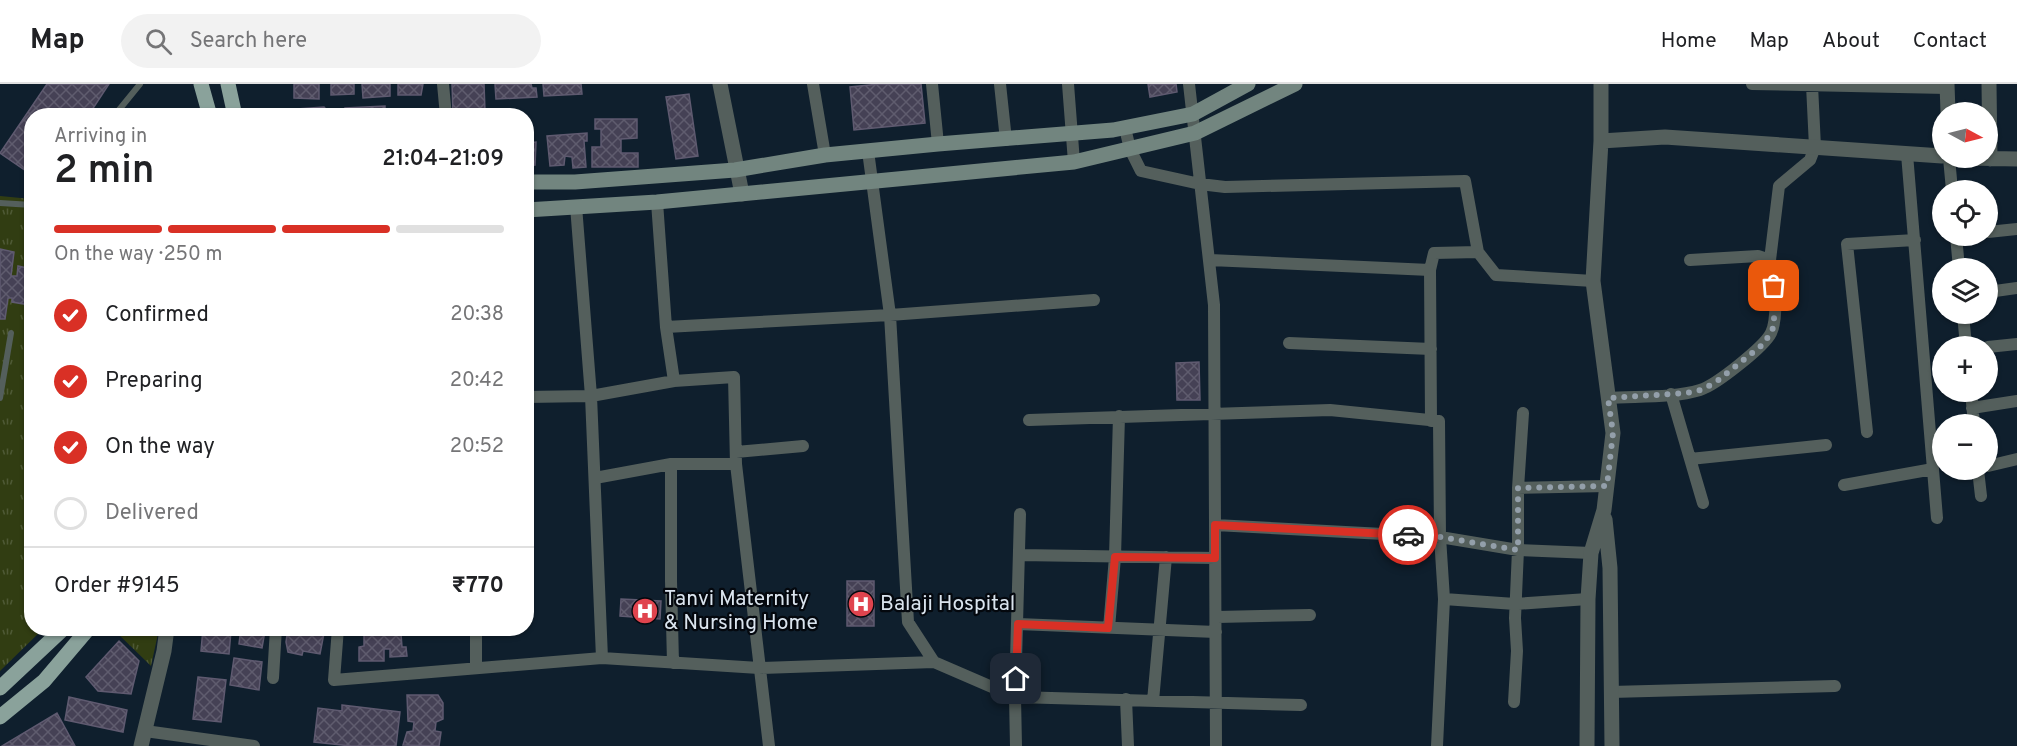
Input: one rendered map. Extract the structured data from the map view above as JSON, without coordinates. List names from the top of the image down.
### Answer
{
  "places": {
    "hospital": ["Balaji Hospital", "Tanvi Maternity & Nursing Home"]
  },
  "north": "right",
  "page": {
    "header": "Map",
    "search": "Search here",
    "nav": [
      "Home",
      "Map",
      "About",
      "Contact"
    ],
    "map_buttons": ["+", "−"],
    "heading": ["2 min", "Arriving in", "21:04–21:09"],
    "panel": ["Order #9145", "₹770"],
    "bar": "On the way · 250 m",
    "list": [
      ["Confirmed", "20:38"],
      ["Preparing", "20:42"],
      ["On the way", "20:52"],
      "Delivered"
    ]
  }
}
